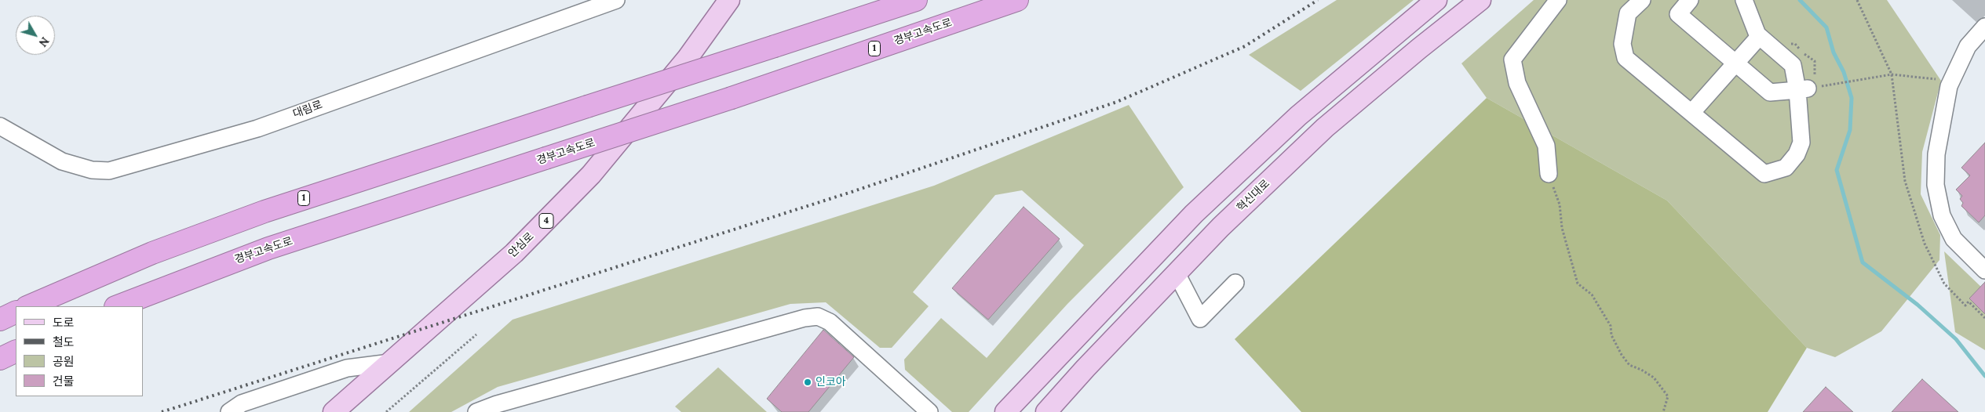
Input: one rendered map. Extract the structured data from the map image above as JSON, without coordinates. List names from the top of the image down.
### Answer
{
  "streets": {
    "highway": ["경부고속도로", "1"],
    "main road": ["혁신대로", "4", "안심로"],
    "street": ["대림로"]
  },
  "places": ["인코아"],
  "legend": [
    "도로",
    "철도",
    "공원",
    "건물"
  ],
  "north": "bottom right"
}
